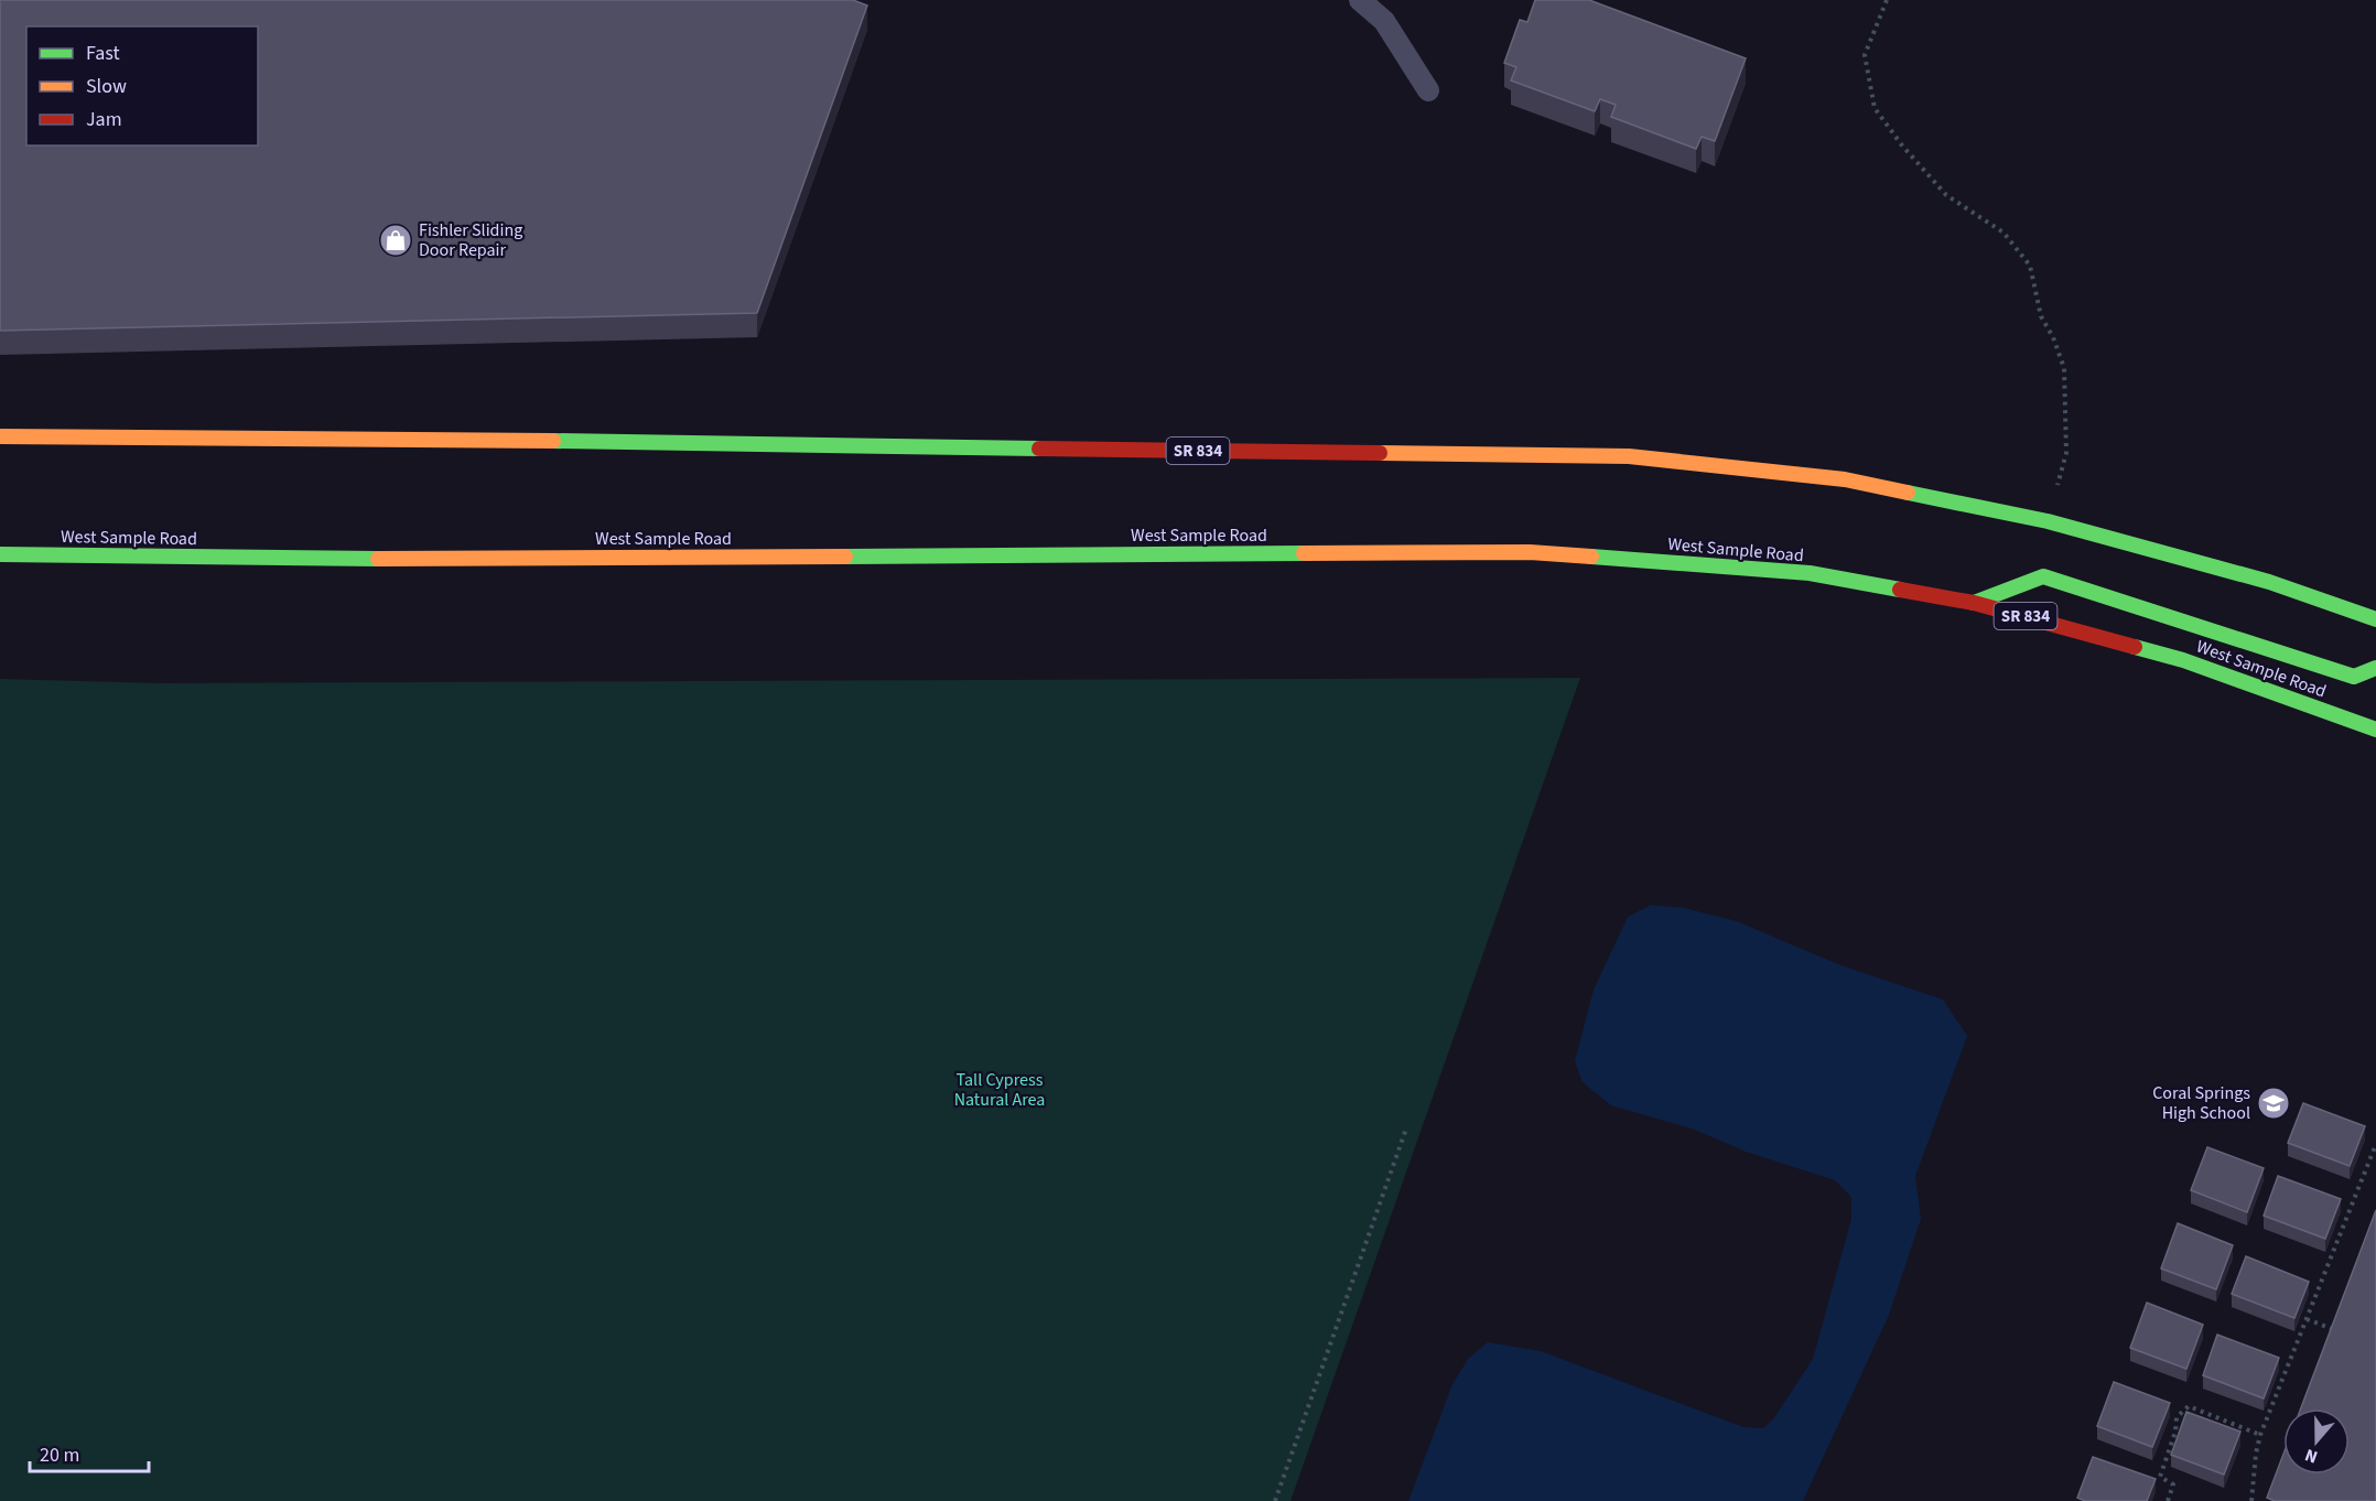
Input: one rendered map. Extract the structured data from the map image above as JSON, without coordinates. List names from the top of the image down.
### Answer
{
  "streets": {
    "main road": ["SR 834", "West Sample Road"]
  },
  "parks": ["Tall Cypress Natural Area"],
  "places": {
    "shop": ["Fishler Sliding Door Repair"],
    "school or university": ["Coral Springs High School"]
  },
  "legend": ["Fast", "Slow", "Jam"],
  "scale_bar": "20 m",
  "north": "bottom"
}
